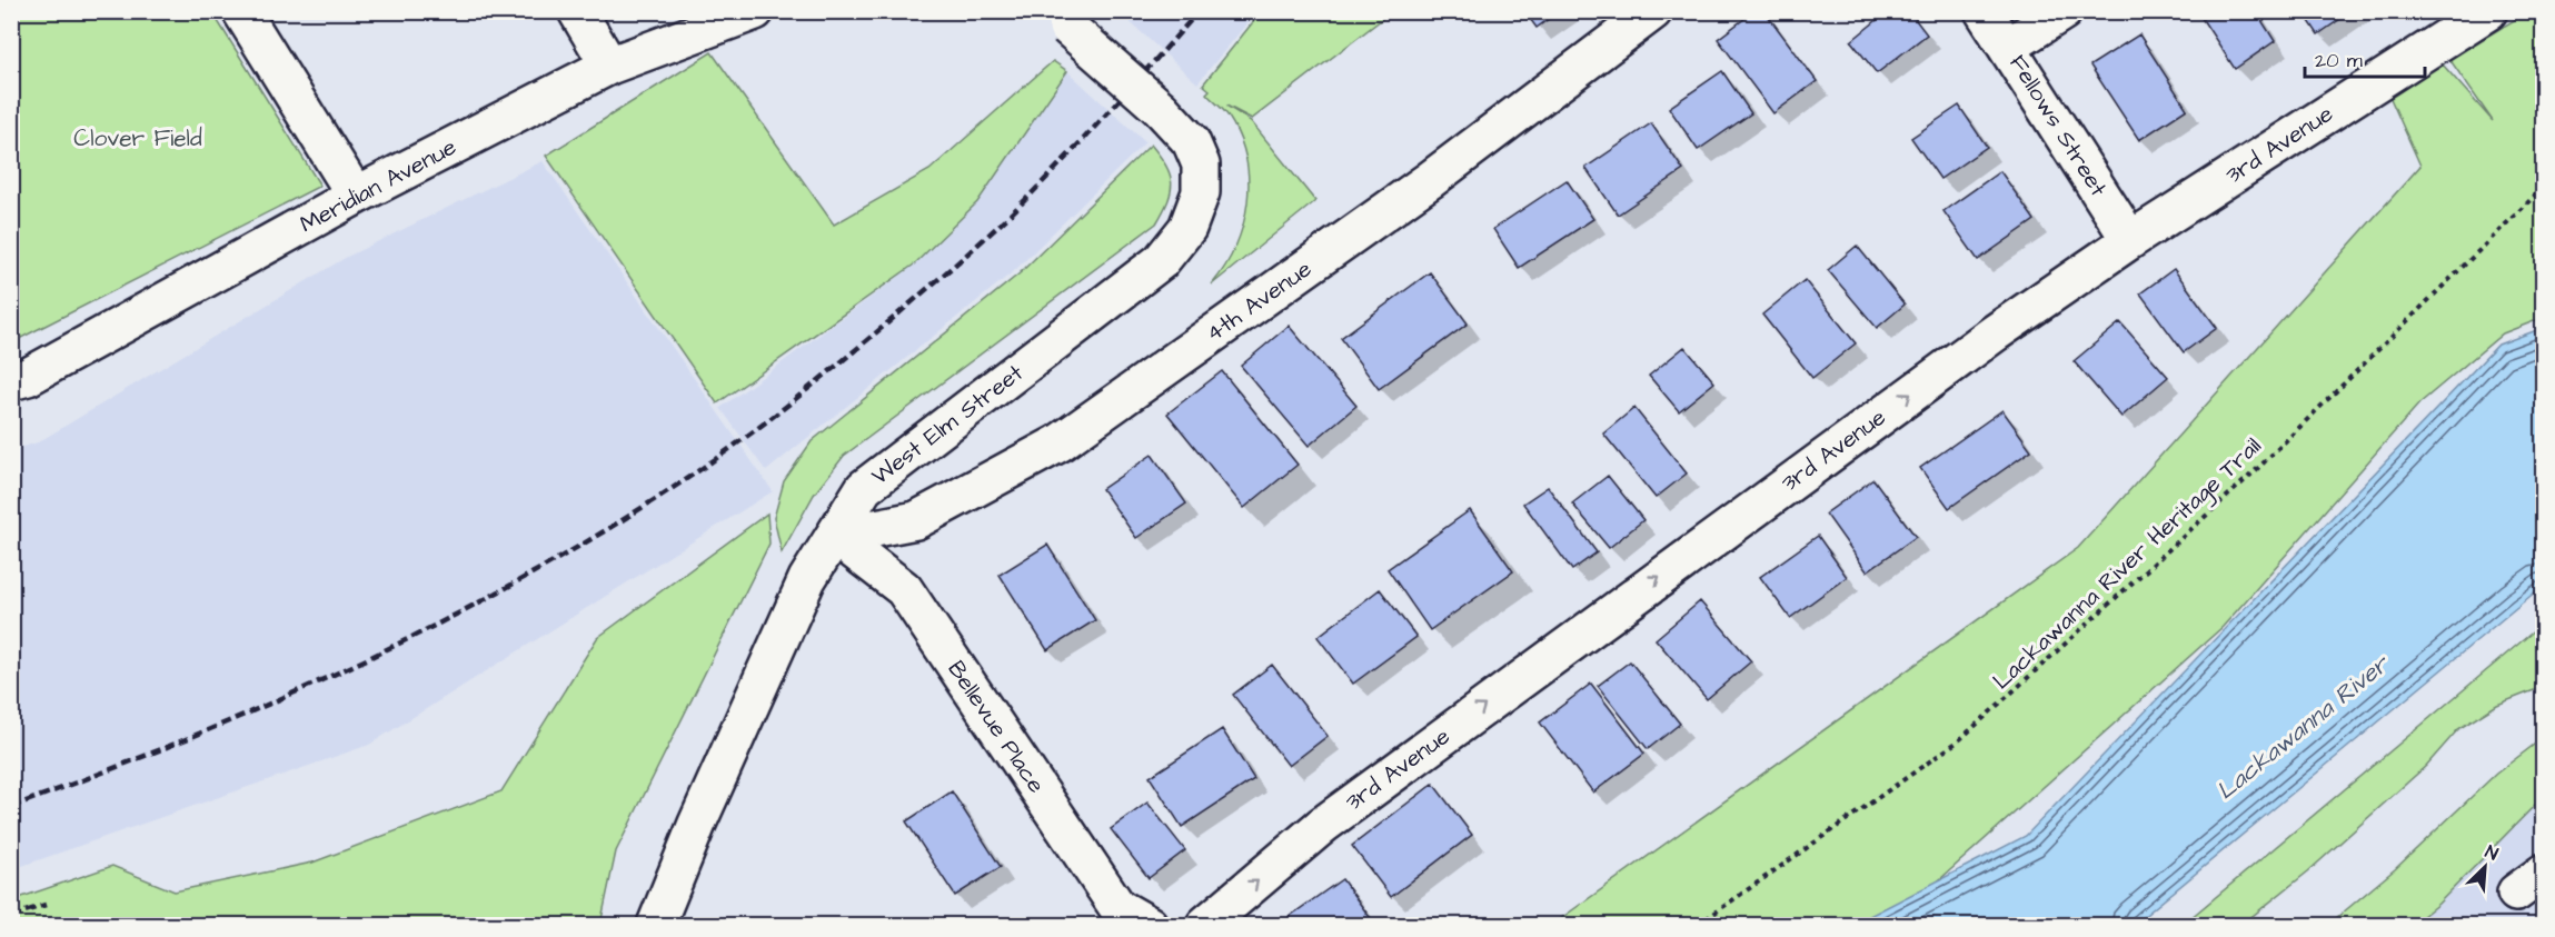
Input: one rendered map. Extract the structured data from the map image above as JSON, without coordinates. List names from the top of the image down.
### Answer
{
  "streets": {
    "street": [
      "Fellows Street",
      "3rd Avenue",
      "Meridian Avenue",
      "4th Avenue",
      "West Elm Street",
      "Bellevue Place"
    ],
    "path": ["Lackawanna River Heritage Trail"]
  },
  "crossings": [
    ["Fellows Street", "3rd Avenue"],
    ["4th Avenue", "West Elm Street"],
    ["4th Avenue", "Bellevue Place"],
    ["West Elm Street", "Bellevue Place"]
  ],
  "one_way": ["3rd Avenue"],
  "water": ["Lackawanna River"],
  "parks": ["Clover Field"],
  "scale_bar": "20 m",
  "north": "top right"
}
